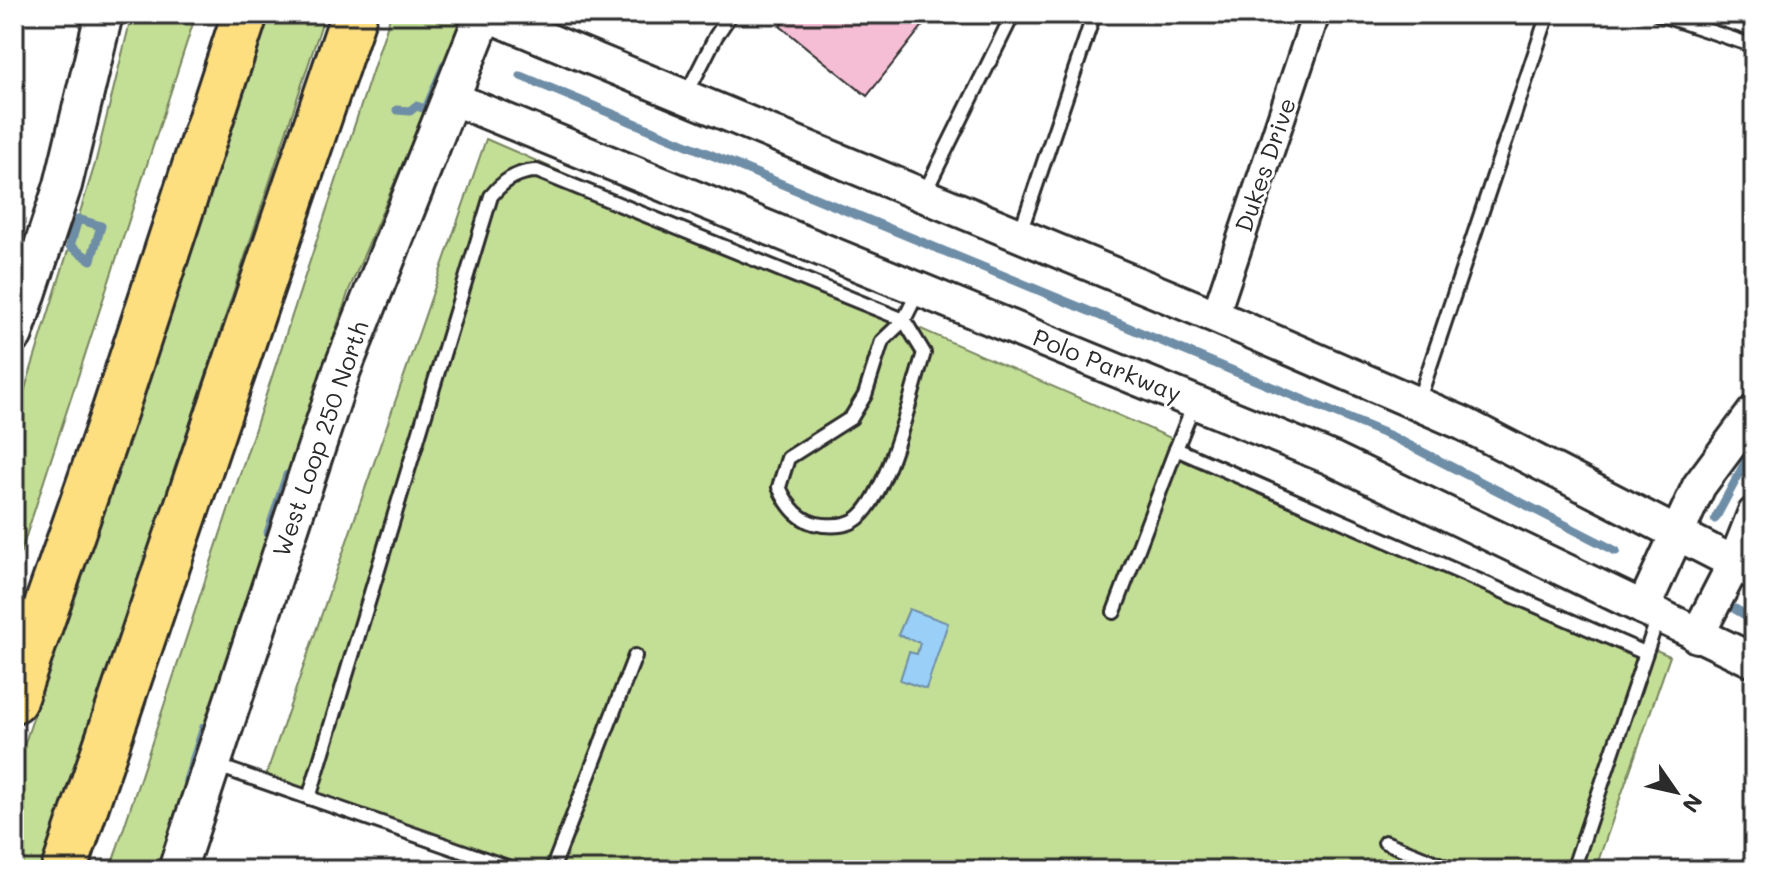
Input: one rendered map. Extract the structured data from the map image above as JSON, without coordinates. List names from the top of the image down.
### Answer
{
  "streets": {
    "main road": ["West Loop 250 North"],
    "street": ["Dukes Drive", "Polo Parkway"]
  },
  "crossings": [
    ["Polo Parkway", "West Loop 250 North"]
  ],
  "north": "bottom right"
}
